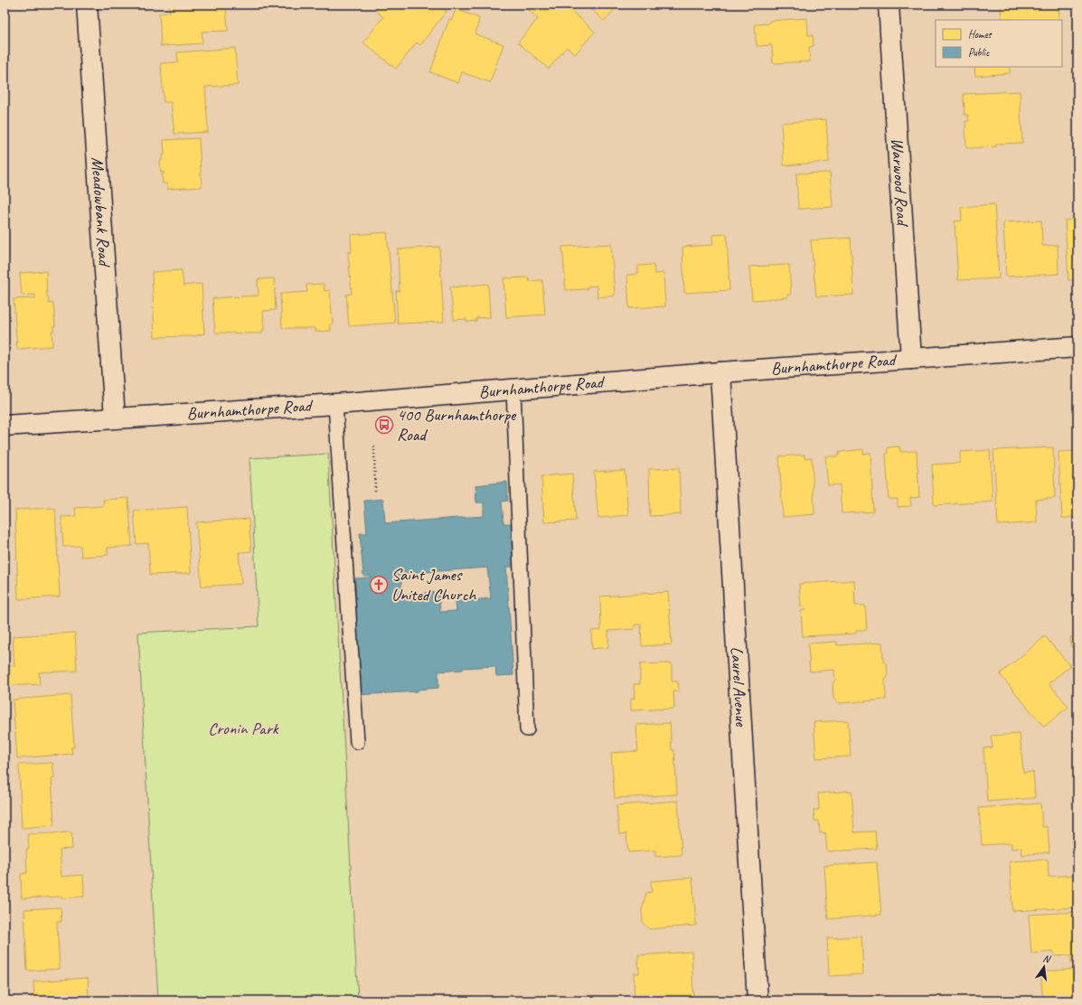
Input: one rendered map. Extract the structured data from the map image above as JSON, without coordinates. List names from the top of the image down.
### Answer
{
  "streets": {
    "street": [
      "Warwood Road",
      "Meadowbank Road",
      "Burnhamthorpe Road",
      "Laurel Avenue"
    ]
  },
  "crossings": [
    ["Warwood Road", "Burnhamthorpe Road"],
    ["Meadowbank Road", "Burnhamthorpe Road"],
    ["Burnhamthorpe Road", "Laurel Avenue"]
  ],
  "parks": ["Cronin Park"],
  "places": {
    "bus stop": ["400 Burnhamthorpe Road"],
    "church": ["Saint James United Church"]
  },
  "legend": ["Homes", "Public"],
  "north": "top"
}
